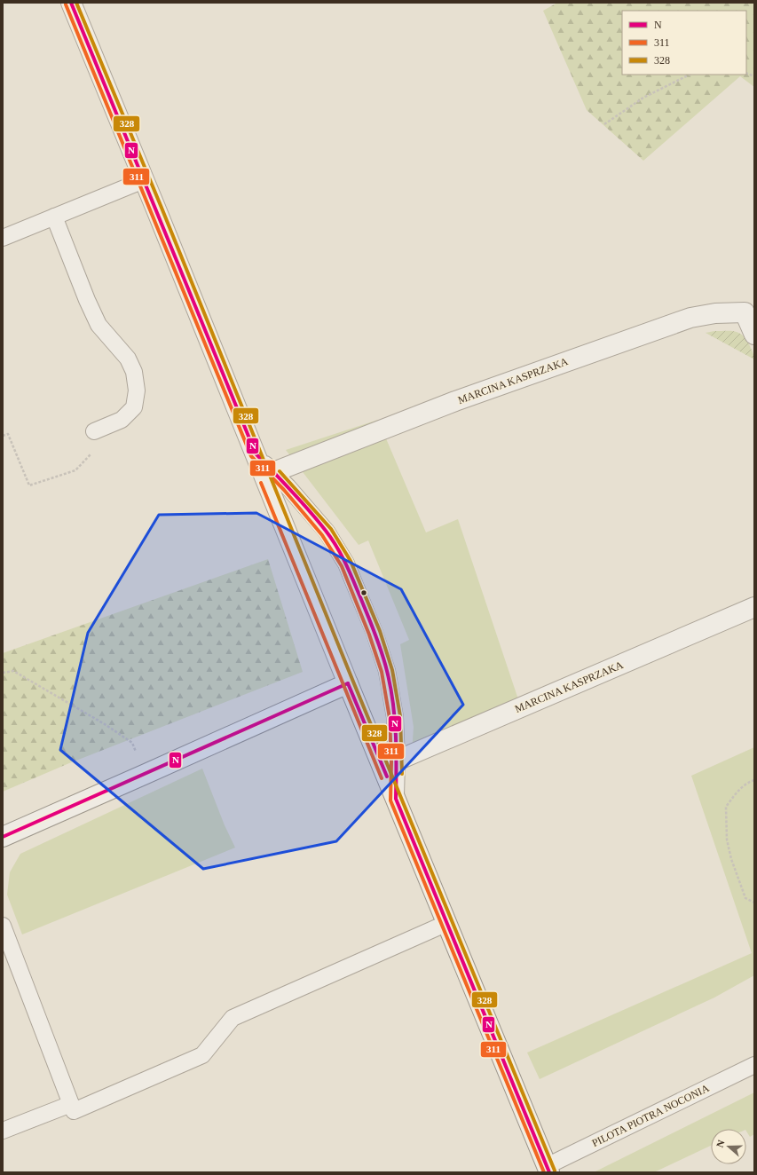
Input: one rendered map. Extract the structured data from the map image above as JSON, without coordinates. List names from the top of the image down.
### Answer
{
  "streets": {
    "street": ["MARCINA KASPRZAKA"],
    "lane": ["PILOTA PIOTRA NOCONIA"]
  },
  "lines": ["transit line N", "transit line 328", "transit line 311"],
  "legend": ["N", "311", "328"],
  "north": "left"
}
